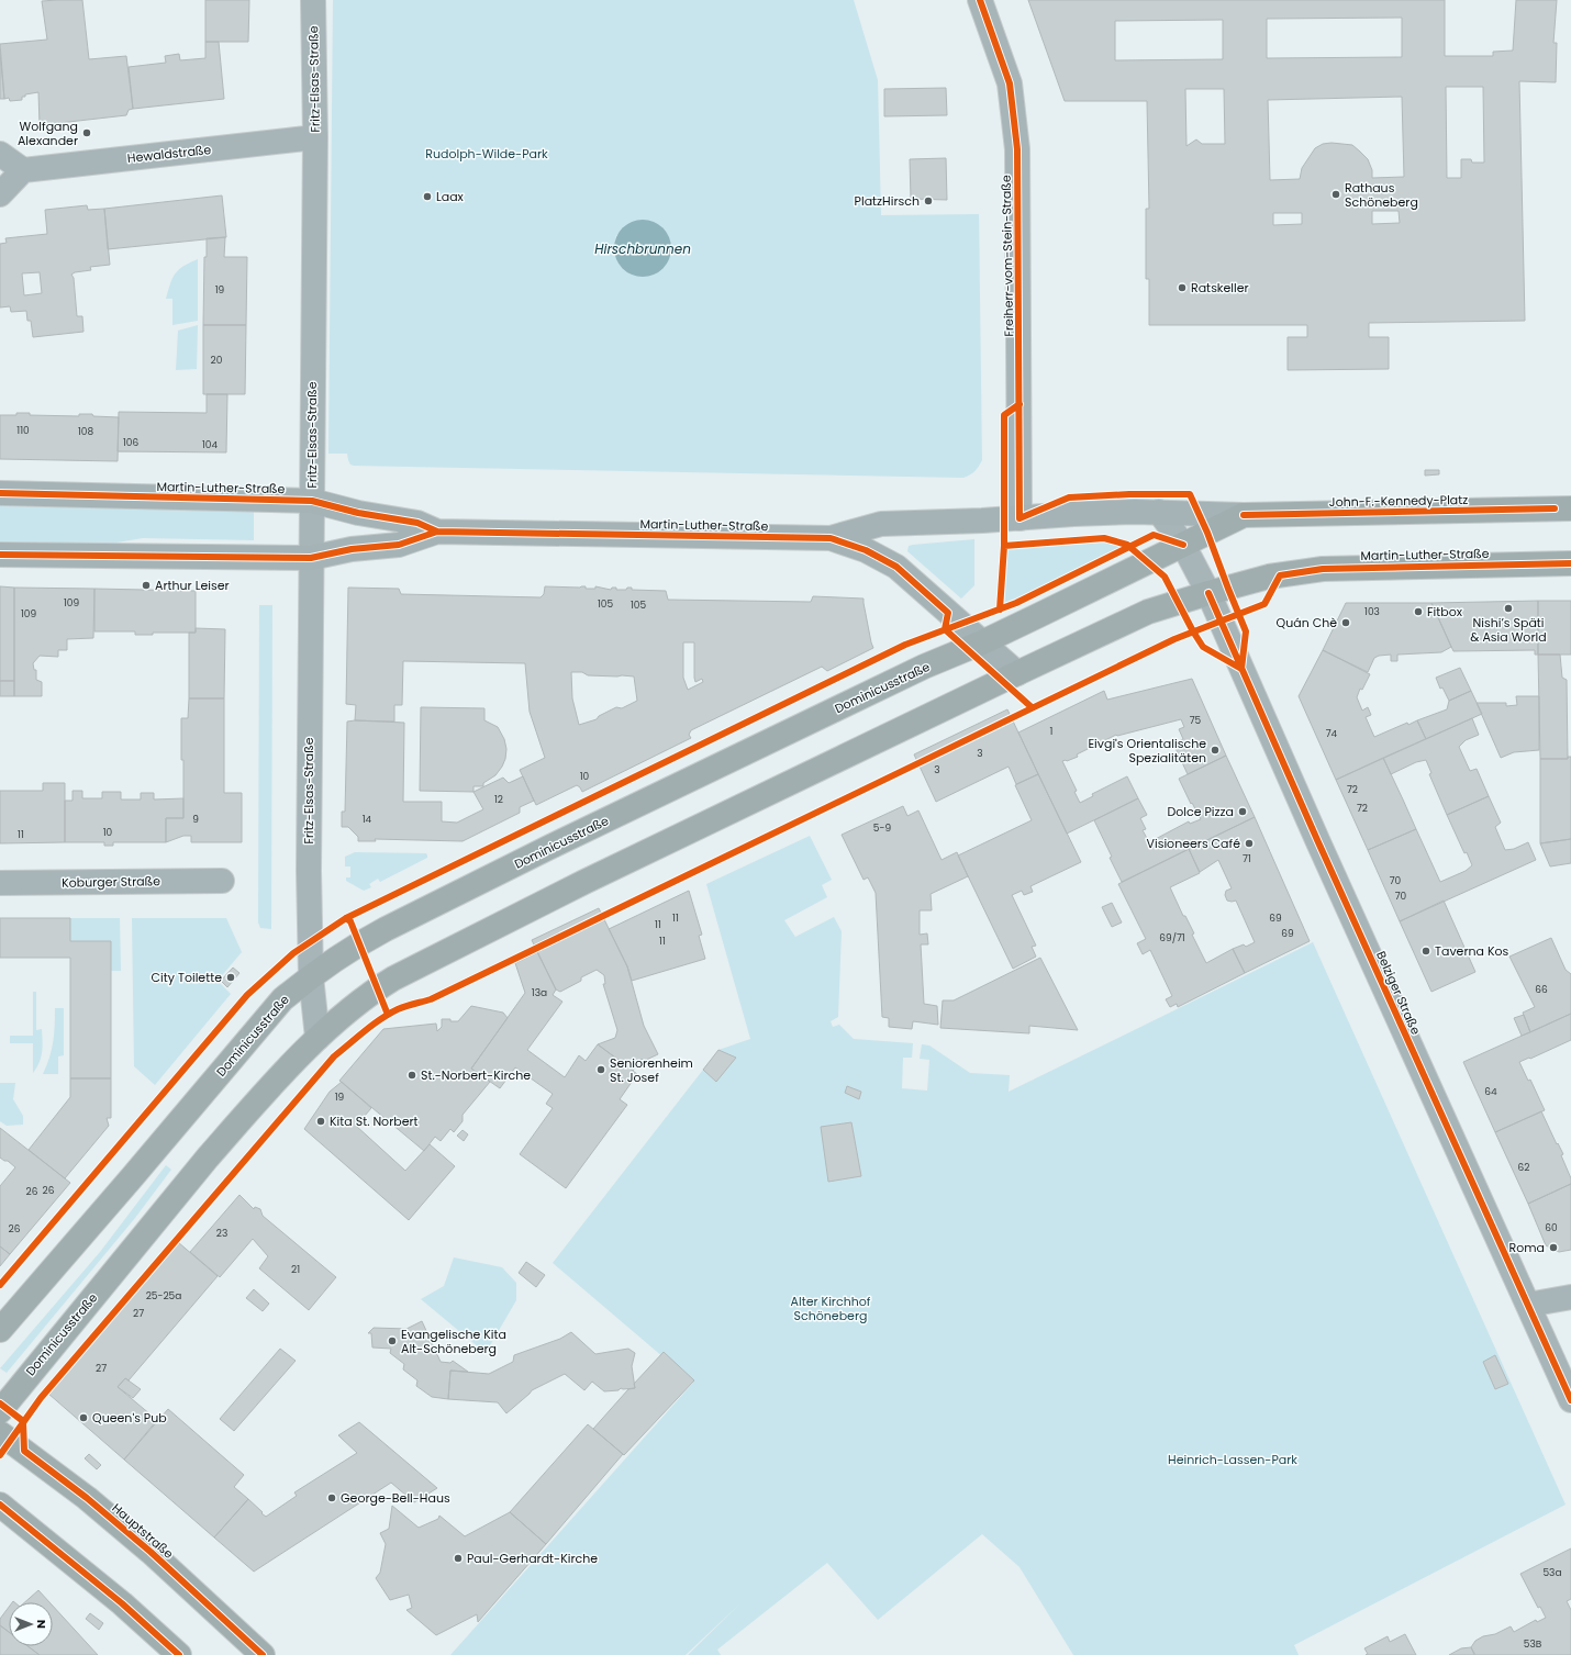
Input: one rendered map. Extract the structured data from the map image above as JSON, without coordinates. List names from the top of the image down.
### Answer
{
  "streets": {
    "main road": [
      "Martin-Luther-Straße",
      "John-F.-Kennedy-Platz",
      "Dominicusstraße",
      "Hauptstraße"
    ],
    "street": [
      "Fritz-Elsas-Straße",
      "Hewaldstraße",
      "Freiherr-vom-Stein-Straße",
      "Koburger Straße",
      "Belziger Straße"
    ]
  },
  "crossings": [
    ["Fritz-Elsas-Straße", "Hewaldstraße"],
    ["Fritz-Elsas-Straße", "Martin-Luther-Straße"],
    ["Fritz-Elsas-Straße", "Dominicusstraße"],
    ["Freiherr-vom-Stein-Straße", "Martin-Luther-Straße"],
    ["Freiherr-vom-Stein-Straße", "John-F.-Kennedy-Platz"],
    ["Martin-Luther-Straße", "John-F.-Kennedy-Platz"],
    ["Martin-Luther-Straße", "Dominicusstraße"],
    ["Martin-Luther-Straße", "Belziger Straße"],
    ["John-F.-Kennedy-Platz", "Dominicusstraße"],
    ["John-F.-Kennedy-Platz", "Belziger Straße"],
    ["Dominicusstraße", "Belziger Straße"]
  ],
  "water": ["Hirschbrunnen"],
  "parks": ["Rudolph-Wilde-Park", "Alter Kirchhof Schöneberg", "Heinrich-Lassen-Park"],
  "places": [
    "Wolfgang Alexander",
    "Rathaus Schöneberg",
    "Laax",
    "PlatzHirsch",
    "Ratskeller",
    "Arthur Leiser",
    "Nishi’s Späti & Asia World",
    "Fitbox",
    "Quán Chè",
    "Eivgi's Orientalische Spezialitäten",
    "Dolce Pizza",
    "Visioneers Café",
    "Taverna Kos",
    "City Toilette",
    "Seniorenheim St. Josef",
    "St.-Norbert-Kirche",
    "Kita St. Norbert",
    "Roma",
    "Evangelische Kita Alt-Schöneberg",
    "Queen's Pub",
    "George-Bell-Haus",
    "Paul-Gerhardt-Kirche"
  ],
  "house_numbers": [
    "19",
    "20",
    "110",
    "108",
    "106",
    "104",
    "109",
    "105",
    "105",
    "103",
    "109",
    "75",
    "1",
    "74",
    "3",
    "3",
    "10",
    "72",
    "12",
    "72",
    "9",
    "14",
    "5-9",
    "10",
    "11",
    "71",
    "70",
    "70",
    "11",
    "69",
    "11",
    "69",
    "69/71",
    "11",
    "66",
    "13a",
    "64",
    "19",
    "62",
    "26",
    "26",
    "60",
    "26",
    "23",
    "21",
    "25-25a",
    "27",
    "27",
    "53a",
    "53B"
  ],
  "north": "right"
}
